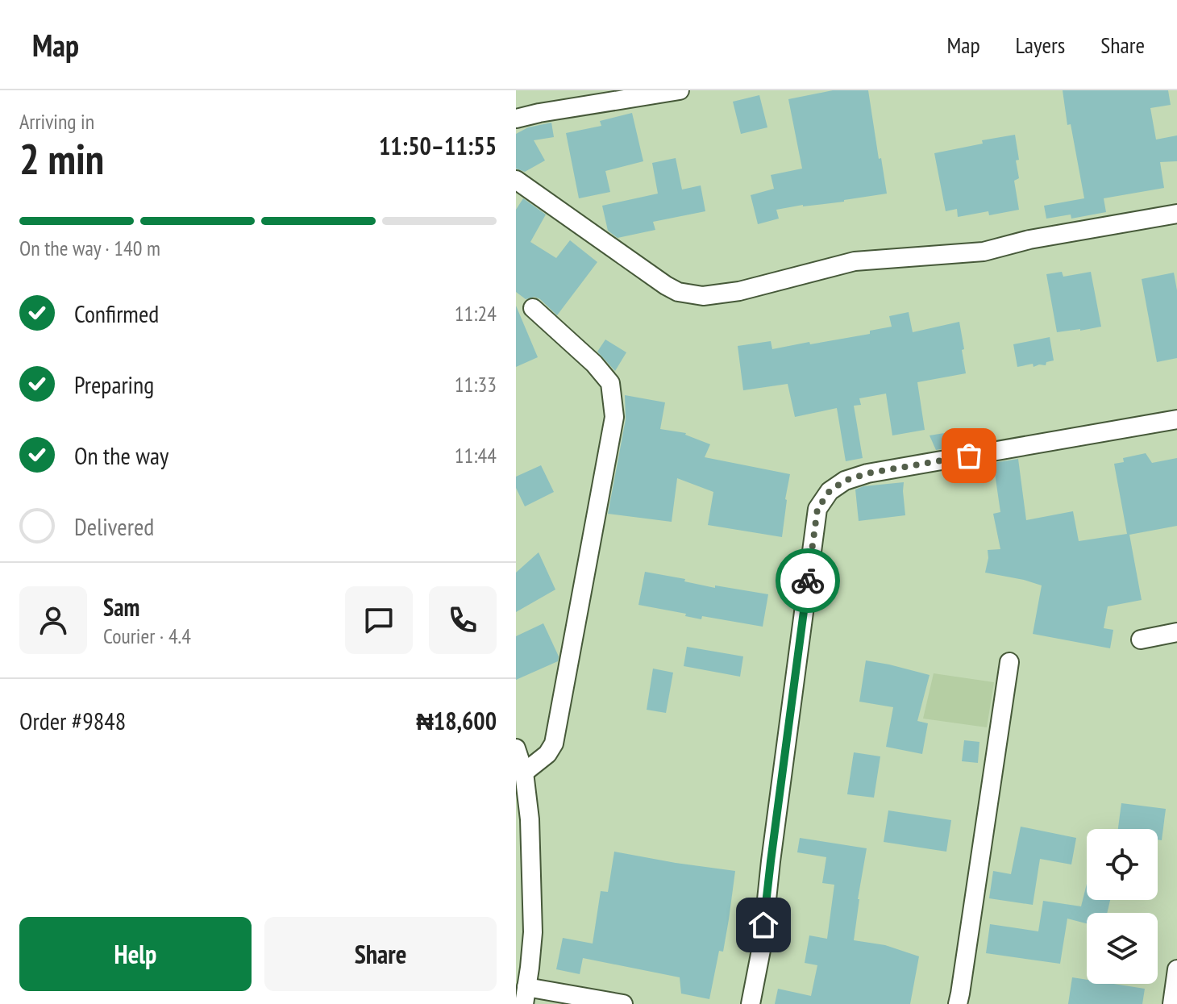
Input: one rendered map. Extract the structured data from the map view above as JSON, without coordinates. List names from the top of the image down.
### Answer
{
  "page": {
    "header": "Map",
    "nav": ["Map", "Layers", "Share"],
    "heading": ["2 min", "Arriving in", "11:50–11:55"],
    "panel": [
      "Sam",
      "Courier · 4.4",
      "Order #9848",
      "₦18,600"
    ],
    "bar": "On the way · 140 m",
    "list": [
      ["Confirmed", "11:24"],
      ["Preparing", "11:33"],
      ["On the way", "11:44"],
      "Delivered"
    ],
    "buttons": ["Help", "Share"]
  }
}
